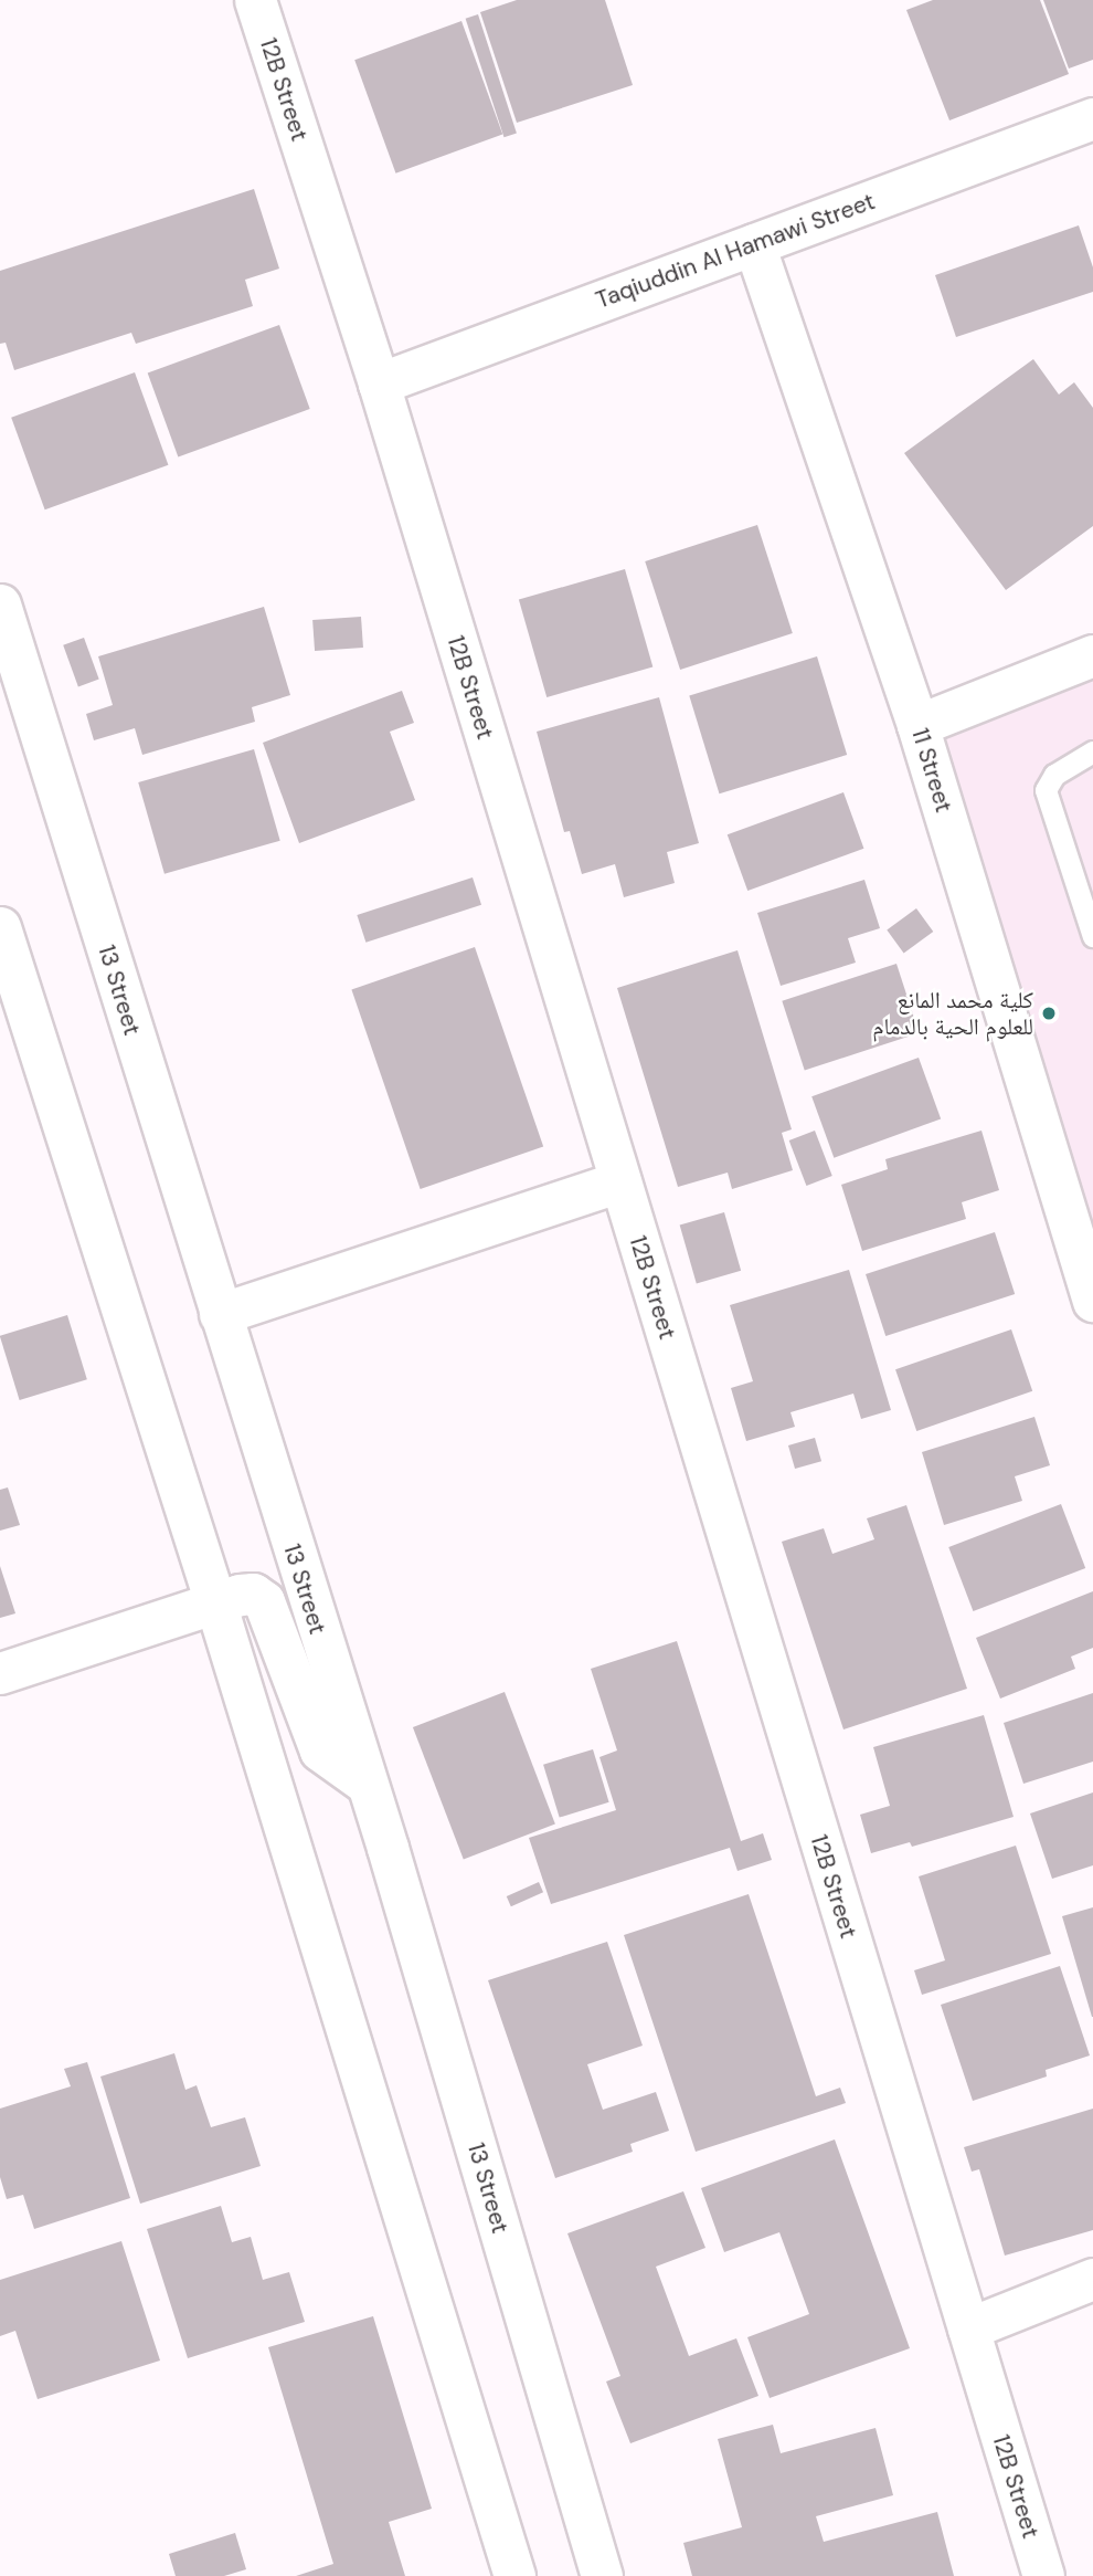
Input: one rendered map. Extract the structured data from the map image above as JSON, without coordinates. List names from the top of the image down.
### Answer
{
  "streets": {
    "street": [
      "12B Street",
      "Taqiuddin Al Hamawi Street",
      "11 Street",
      "13 Street"
    ]
  },
  "crossings": [
    ["12B Street", "Taqiuddin Al Hamawi Street"],
    ["Taqiuddin Al Hamawi Street", "11 Street"]
  ],
  "places": ["كلية محمد المانع للعلوم الحية بالدمام"]
}
